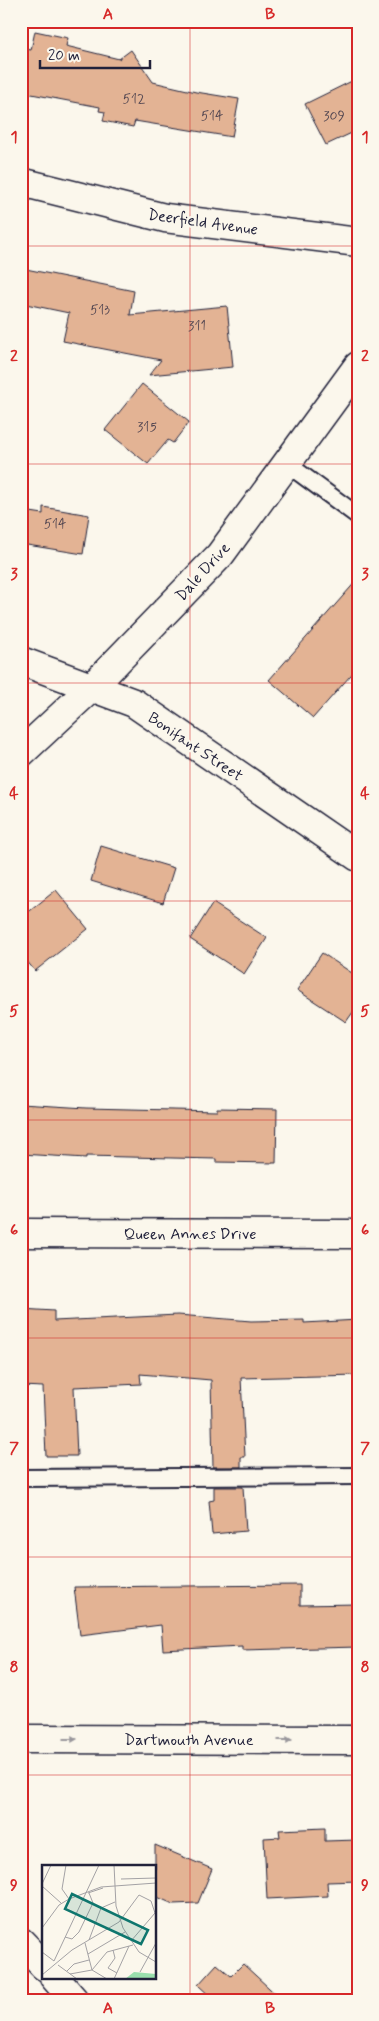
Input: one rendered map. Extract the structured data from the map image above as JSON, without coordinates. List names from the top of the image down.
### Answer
{
  "streets": {
    "street": [
      "Deerfield Avenue",
      "Dale Drive",
      "Bonifant Street",
      "Queen Annes Drive",
      "Dartmouth Avenue"
    ]
  },
  "crossings": [
    ["Dale Drive", "Bonifant Street"]
  ],
  "one_way": ["Dartmouth Avenue"],
  "house_numbers": [
    "512",
    "514",
    "309",
    "513",
    "311",
    "315",
    "514"
  ],
  "scale_bar": "20 m",
  "grid": {
    "columns": ["A", "B"],
    "rows": [
      "1",
      "2",
      "3",
      "4",
      "5",
      "6",
      "7",
      "8",
      "9"
    ]
  }
}
